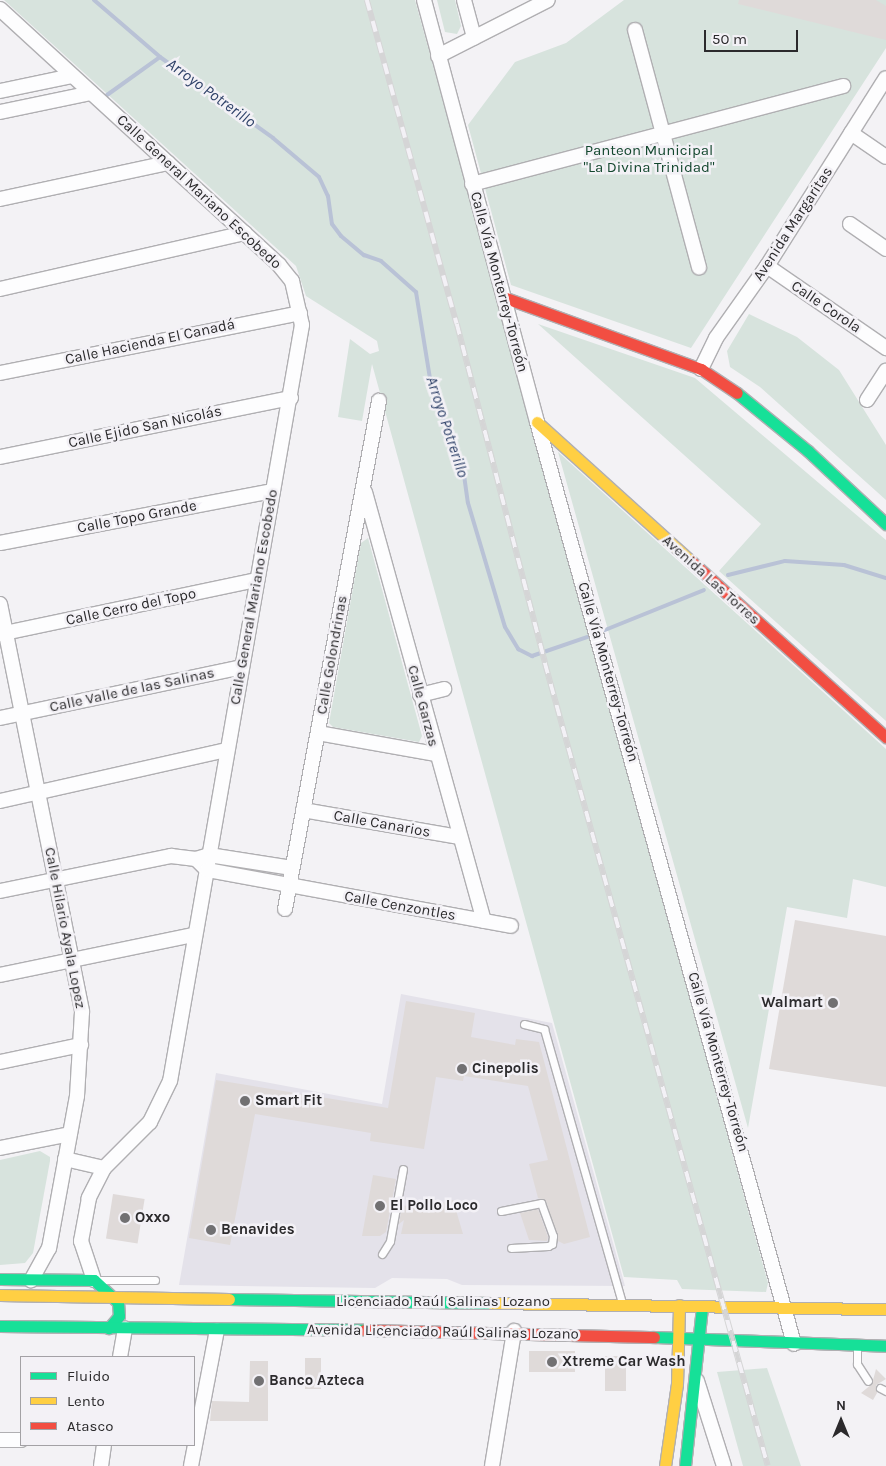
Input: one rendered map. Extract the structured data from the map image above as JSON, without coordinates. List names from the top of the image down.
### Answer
{
  "streets": {
    "main road": ["Avenida Las Torres", "Licenciado Raúl Salinas Lozano", "Avenida Licenciado Raúl Salinas Lozano"],
    "street": [
      "Calle General Mariano Escobedo",
      "Avenida Margaritas",
      "Calle Vía Monterrey-Torreón",
      "Calle Corola",
      "Calle Hacienda El Canadá",
      "Calle Ejido San Nicolás",
      "Calle Topo Grande",
      "Calle Cerro del Topo",
      "Calle Golondrinas",
      "Calle Valle de las Salinas",
      "Calle Garzas",
      "Calle Canarios",
      "Calle Cenzontles",
      "Calle Hilario Ayala Lopez"
    ]
  },
  "crossings": [
    ["Calle General Mariano Escobedo", "Calle Hacienda El Canadá"],
    ["Calle General Mariano Escobedo", "Calle Ejido San Nicolás"],
    ["Calle General Mariano Escobedo", "Calle Topo Grande"],
    ["Calle General Mariano Escobedo", "Calle Cerro del Topo"],
    ["Calle General Mariano Escobedo", "Calle Valle de las Salinas"],
    ["Calle General Mariano Escobedo", "Calle Cenzontles"],
    ["Avenida Margaritas", "Calle Corola"],
    ["Calle Vía Monterrey-Torreón", "Avenida Las Torres"],
    ["Calle Vía Monterrey-Torreón", "Licenciado Raúl Salinas Lozano"],
    ["Calle Vía Monterrey-Torreón", "Avenida Licenciado Raúl Salinas Lozano"],
    ["Calle Cerro del Topo", "Calle Hilario Ayala Lopez"],
    ["Calle Golondrinas", "Calle Garzas"],
    ["Calle Golondrinas", "Calle Canarios"],
    ["Calle Golondrinas", "Calle Cenzontles"],
    ["Calle Valle de las Salinas", "Calle Hilario Ayala Lopez"],
    ["Calle Garzas", "Calle Canarios"],
    ["Calle Garzas", "Calle Cenzontles"]
  ],
  "water": ["Arroyo Potrerillo"],
  "parks": ["Panteon Municipal \"La Divina Trinidad\""],
  "places": [
    "Walmart",
    "Cinepolis",
    "Smart Fit",
    "El Pollo Loco",
    "Oxxo",
    "Benavides",
    "Xtreme Car Wash",
    "Banco Azteca"
  ],
  "legend": ["Fluido", "Lento", "Atasco"],
  "scale_bar": "50 m",
  "north": "top"
}
